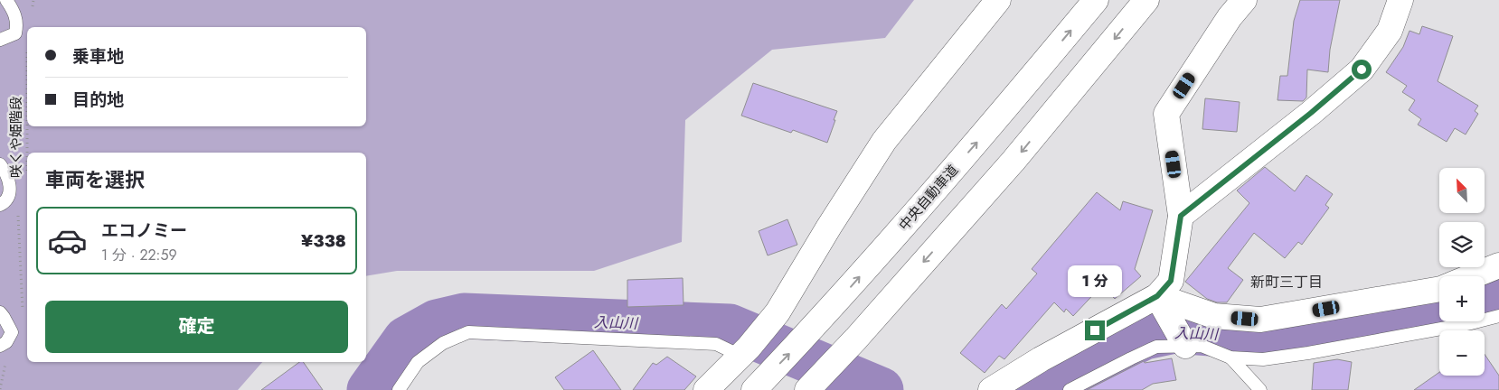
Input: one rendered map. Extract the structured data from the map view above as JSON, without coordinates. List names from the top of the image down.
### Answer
{
  "streets": {
    "main road": ["中央自動車道"],
    "path": ["咲くや姫階段"]
  },
  "districts": ["新町三丁目"],
  "water": ["入山川"],
  "north": "top left",
  "page": {
    "banner": ["乗車地", "目的地"],
    "heading": "車両を選択",
    "map_buttons": ["+", "−"],
    "list": [
      {
        "name": "エコノミー",
        "note": "1 分 · 22:59",
        "value": "¥338"
      }
    ],
    "bubble": "1 分",
    "buttons": "確定"
  }
}
